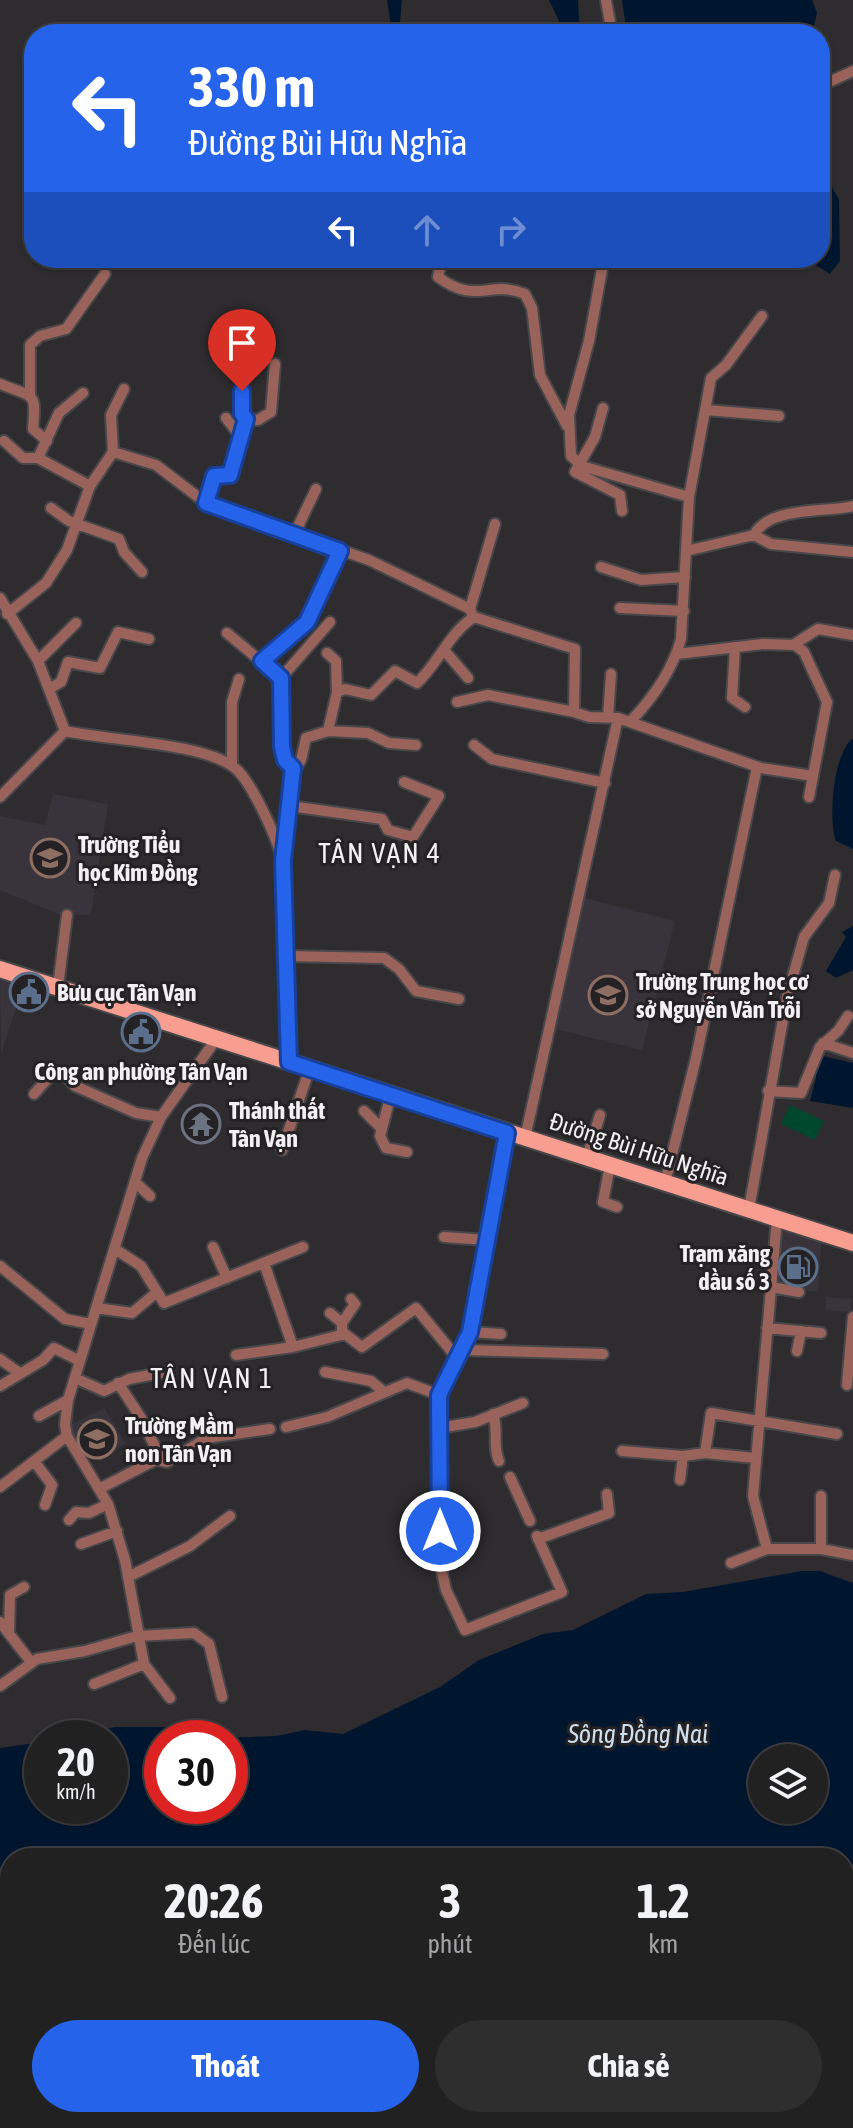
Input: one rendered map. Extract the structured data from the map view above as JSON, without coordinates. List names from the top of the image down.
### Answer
{
  "streets": {
    "main road": ["Đường Bùi Hữu Nghĩa"]
  },
  "districts": ["TÂN VẠN 4", "TÂN VẠN 1"],
  "water": ["Sông Đồng Nai"],
  "places": {
    "school or university": ["Trường Tiểu học Kim Đồng", "Trường Trung học cơ sở Nguyễn Văn Trỗi", "Trường Mầm non Tân Vạn"],
    "public building": ["Bưu cục Tân Vạn", "Công an phường Tân Vạn"],
    "temple": ["Thánh thất Tân Vạn"],
    "fuel station": ["Trạm xăng dầu số 3"]
  },
  "page": {
    "turn": ["330 m", "Đường Bùi Hữu Nghĩa"],
    "speed": "20 km/h",
    "limit": "30",
    "eta": [
      "20:26",
      "Đến lúc",
      "3",
      "phút",
      "1.2",
      "km"
    ],
    "buttons": ["Thoát", "Chia sẻ"]
  }
}
